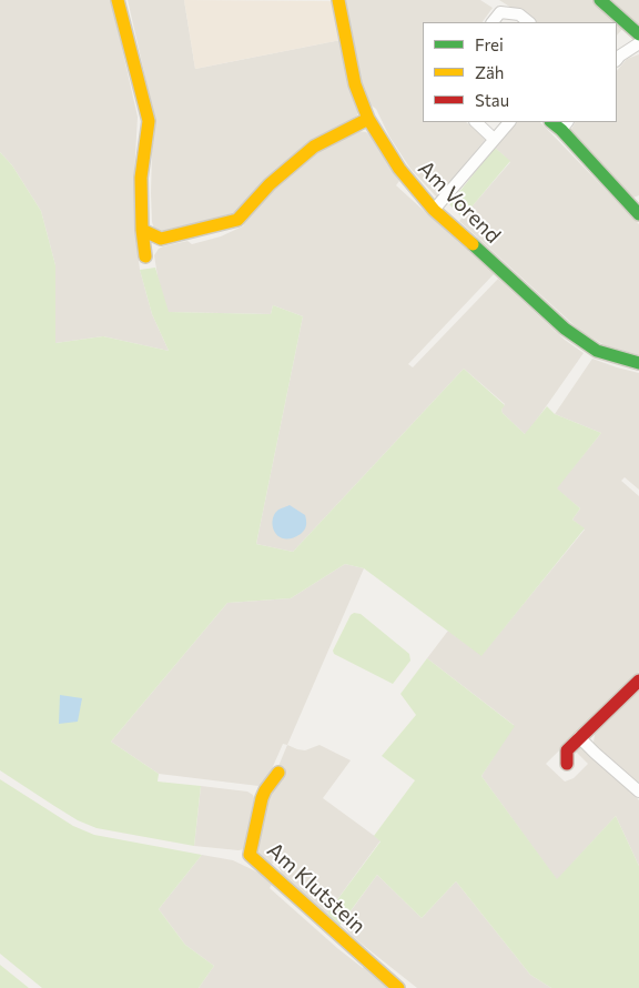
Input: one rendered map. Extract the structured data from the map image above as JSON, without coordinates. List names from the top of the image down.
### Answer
{
  "streets": {
    "street": ["Am Vorend", "Am Klutstein"]
  },
  "legend": ["Frei", "Zäh", "Stau"]
}
